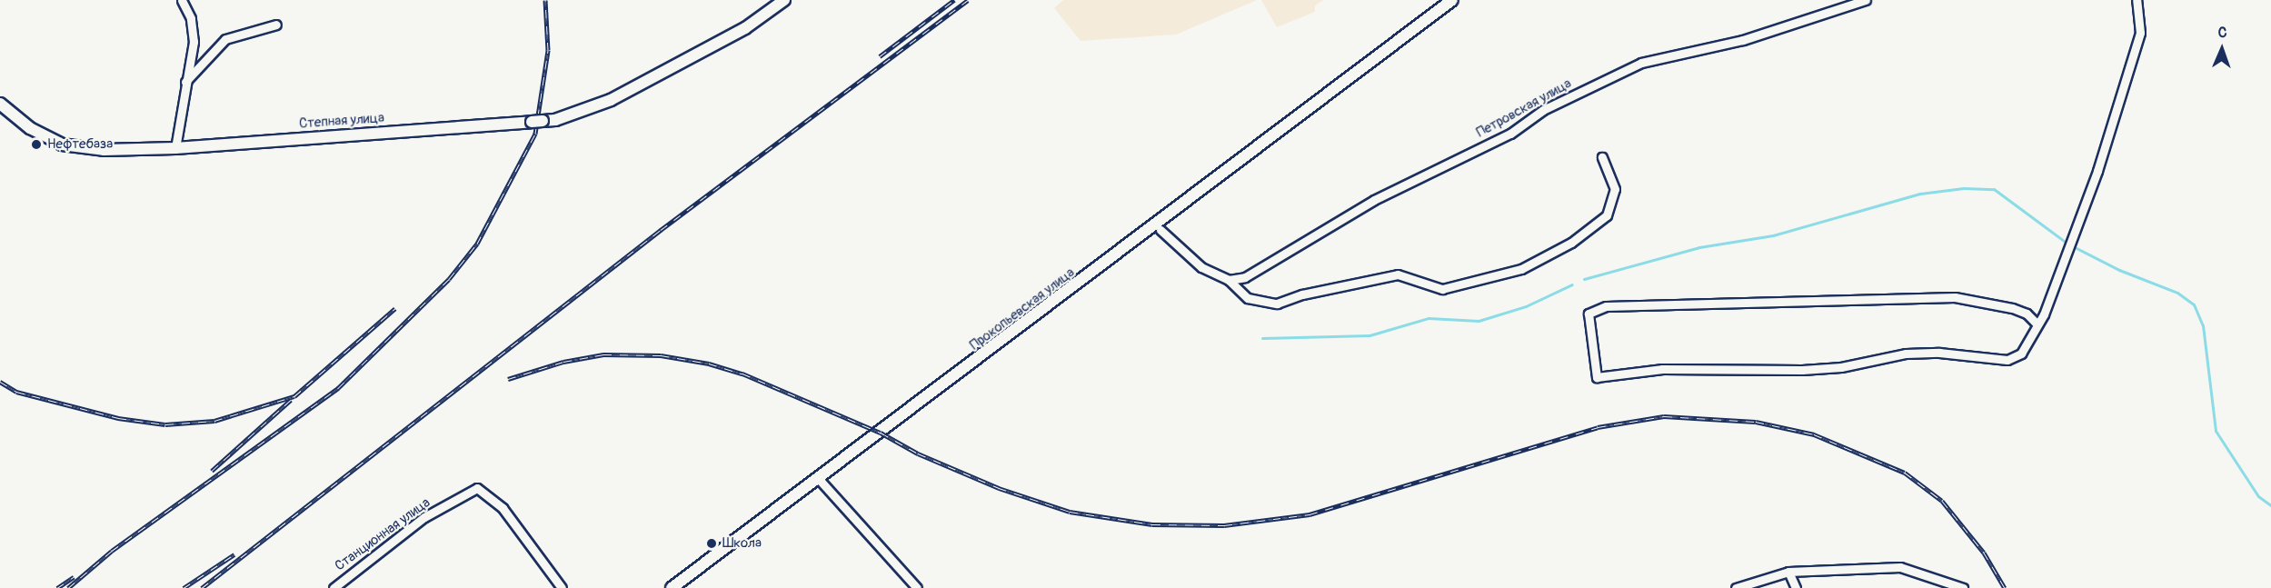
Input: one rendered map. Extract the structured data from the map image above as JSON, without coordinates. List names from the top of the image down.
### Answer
{
  "streets": {
    "main road": ["Степная улица", "Прокопьевская улица"],
    "street": ["Петровская улица", "Станционная улица"]
  },
  "places": ["Нефтебаза", "Школа"],
  "north": "top"
}
